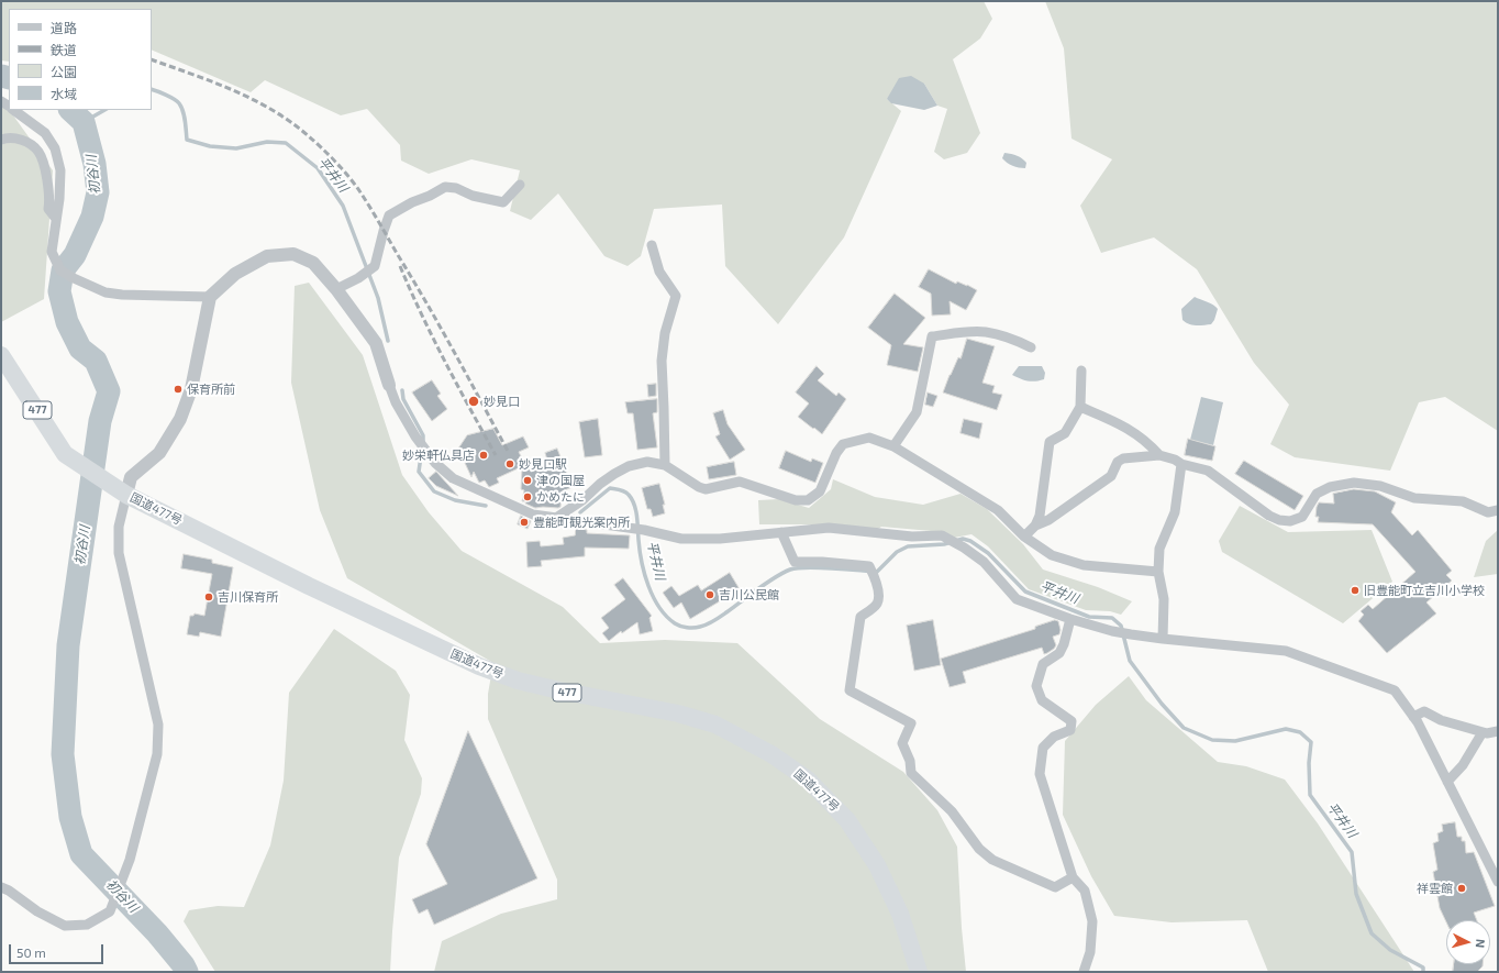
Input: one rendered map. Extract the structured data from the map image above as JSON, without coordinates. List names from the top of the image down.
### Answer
{
  "streets": {
    "highway": ["477", "国道477号"]
  },
  "water": ["初谷川", "平井川"],
  "places": [
    "保育所前",
    "妙見口",
    "妙栄軒仏具店",
    "妙見口駅",
    "津の国屋",
    "かめたに",
    "豊能町観光案内所",
    "旧豊能町立吉川小学校",
    "吉川公民館",
    "吉川保育所",
    "祥雲館"
  ],
  "legend": [
    "道路",
    "鉄道",
    "公園",
    "水域"
  ],
  "scale_bar": "50 m",
  "north": "right"
}
